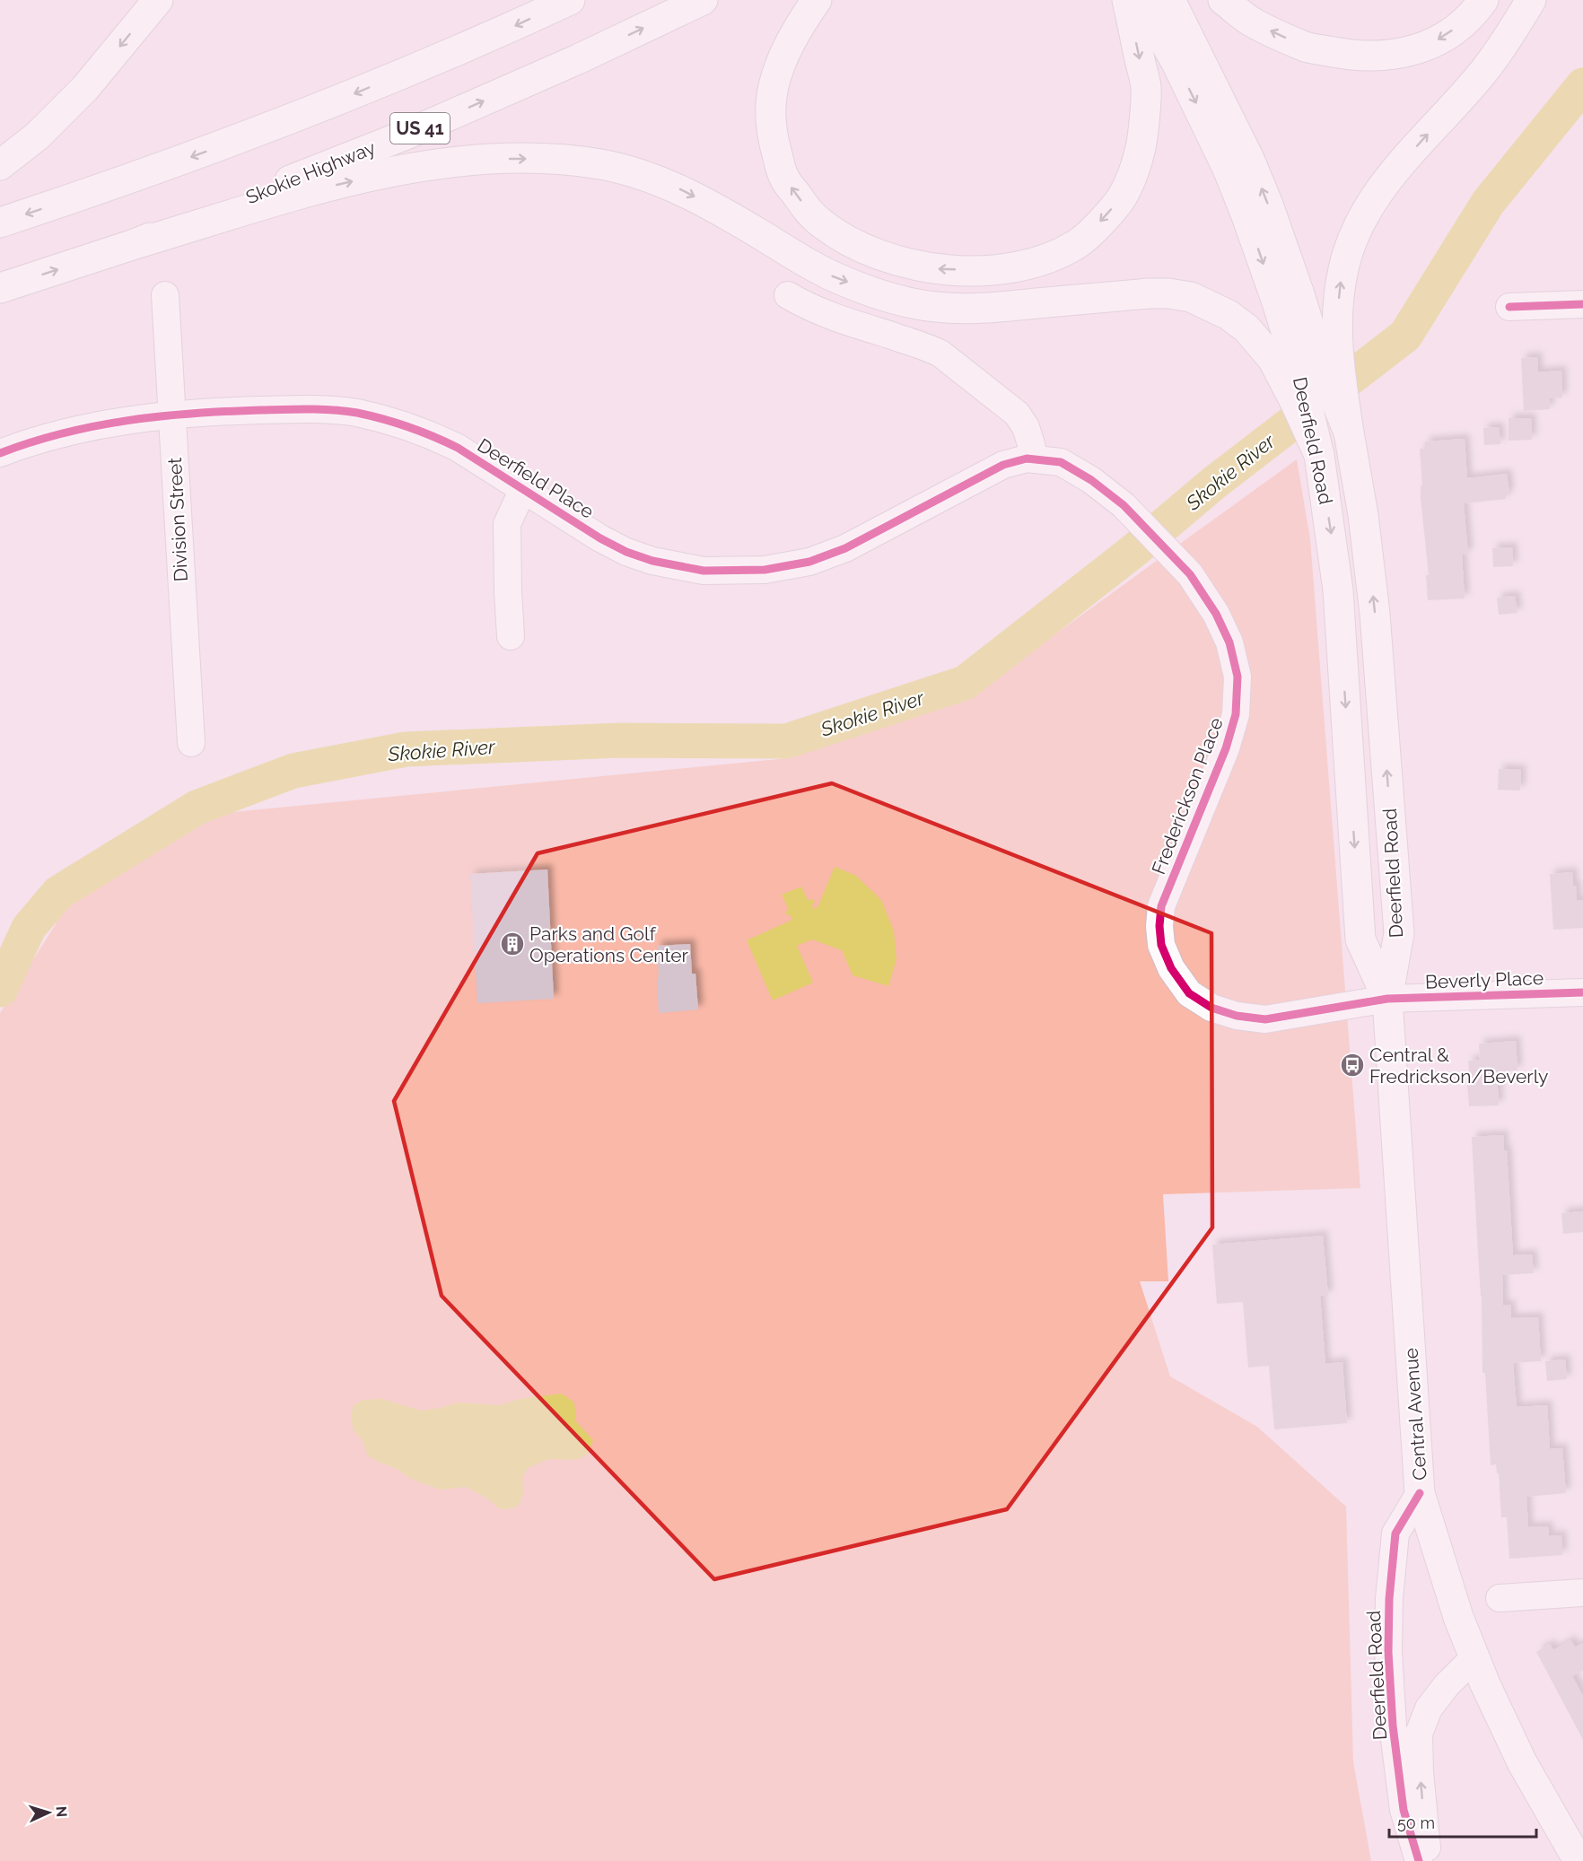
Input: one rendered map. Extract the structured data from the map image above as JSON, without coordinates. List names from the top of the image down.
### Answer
{
  "streets": {
    "main road": [
      "US 41",
      "Skokie Highway",
      "Deerfield Road",
      "Central Avenue"
    ],
    "street": [
      "Deerfield Place",
      "Division Street",
      "Frederickson Place",
      "Beverly Place"
    ]
  },
  "crossings": [
    ["Deerfield Road", "Frederickson Place"],
    ["Deerfield Road", "Beverly Place"],
    ["Deerfield Road", "Central Avenue"],
    ["Deerfield Place", "Division Street"],
    ["Deerfield Place", "Frederickson Place"],
    ["Frederickson Place", "Beverly Place"],
    ["Frederickson Place", "Central Avenue"],
    ["Beverly Place", "Central Avenue"]
  ],
  "water": ["Skokie River"],
  "places": {
    "building": ["Parks and Golf Operations Center"],
    "bus stop": ["Central & Fredrickson/Beverly"]
  },
  "scale_bar": "50 m",
  "north": "right"
}
